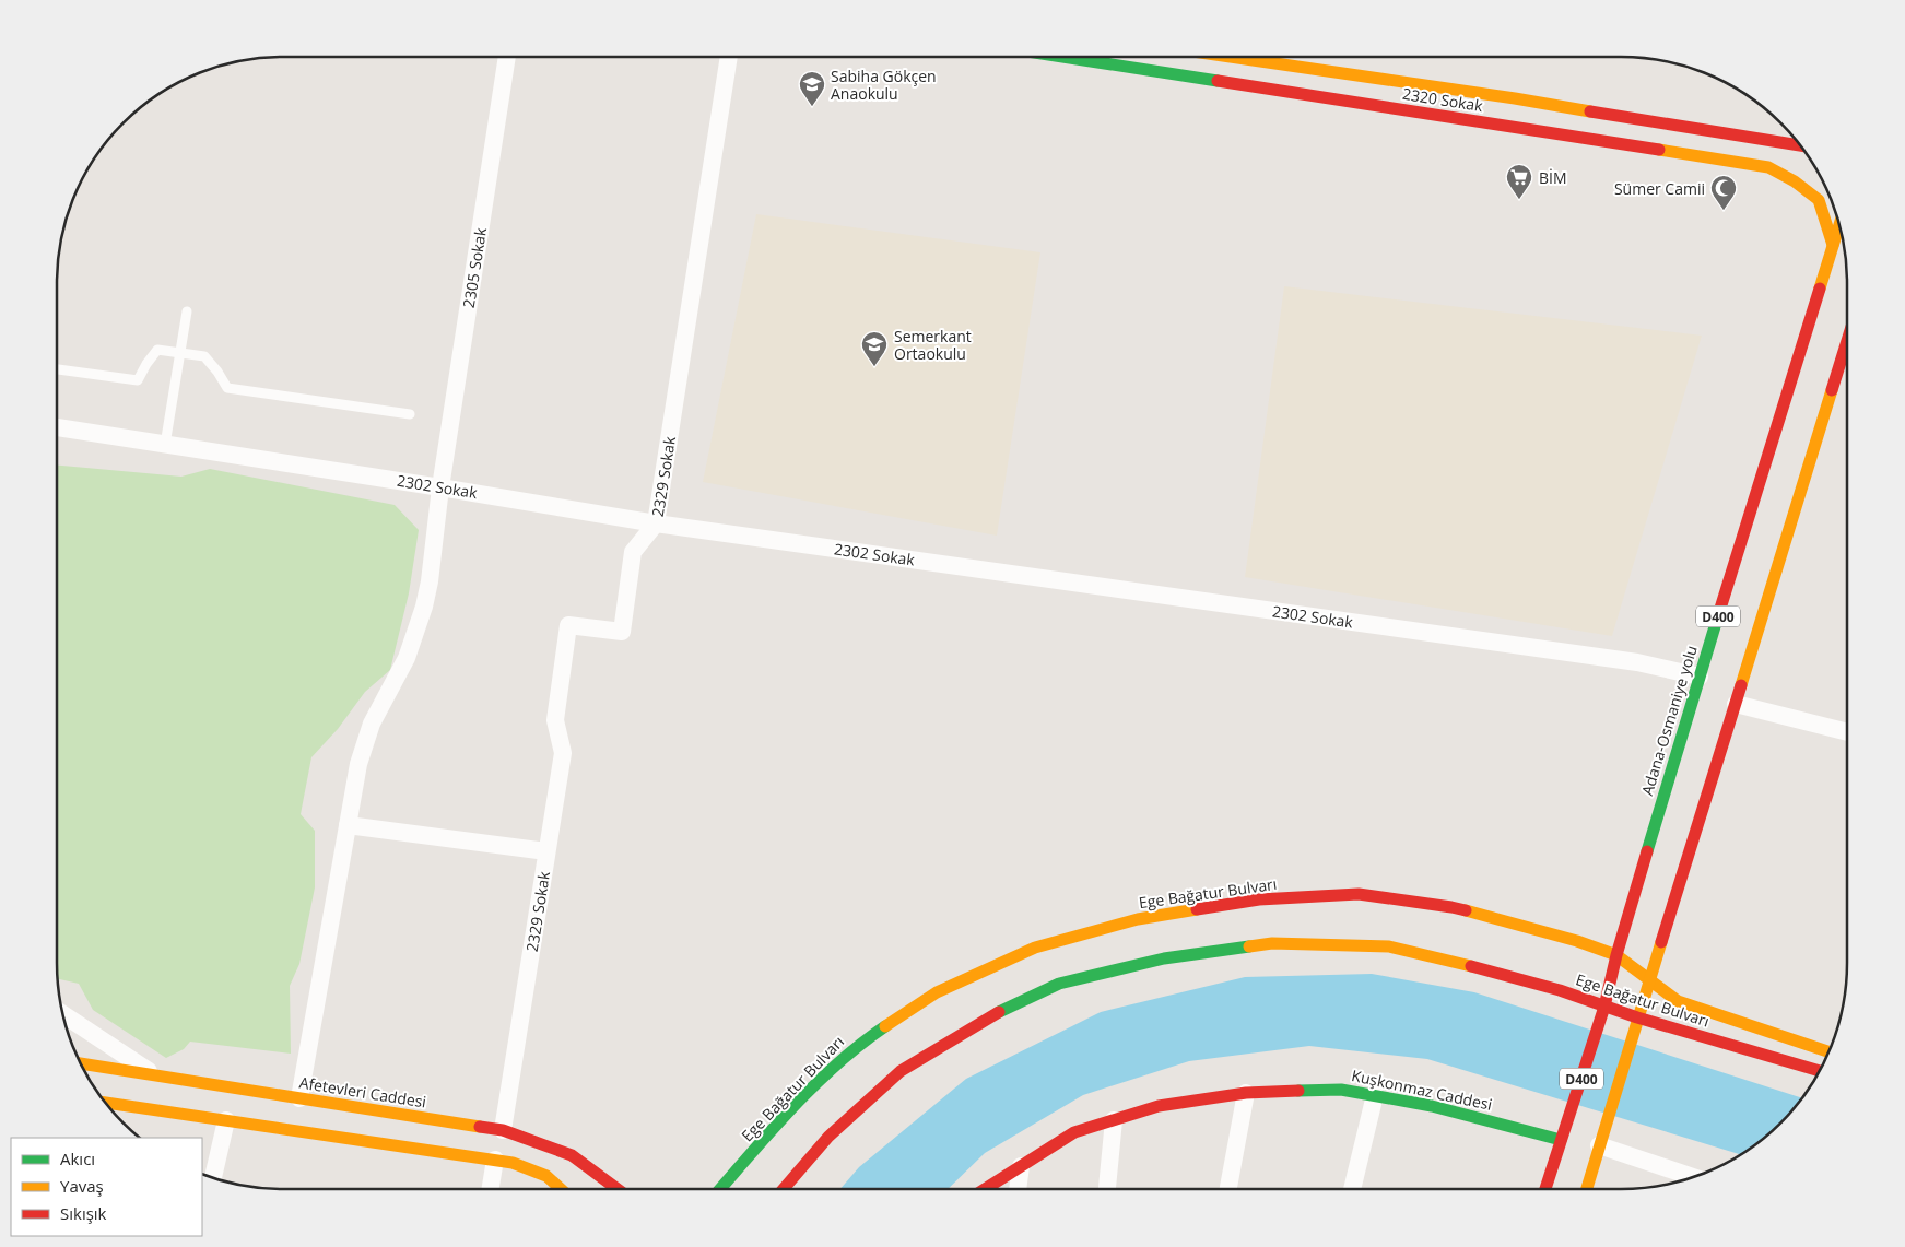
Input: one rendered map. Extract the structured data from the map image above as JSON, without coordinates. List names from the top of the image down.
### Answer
{
  "streets": {
    "main road": [
      "2320 Sokak",
      "D400",
      "Adana-Osmaniye yolu",
      "Ege Bağatur Bulvarı",
      "Kuşkonmaz Caddesi",
      "Afetevleri Caddesi"
    ],
    "street": ["2305 Sokak", "2329 Sokak", "2302 Sokak"]
  },
  "crossings": [
    ["2320 Sokak", "Adana-Osmaniye yolu"],
    ["2305 Sokak", "2302 Sokak"],
    ["2305 Sokak", "Afetevleri Caddesi"],
    ["2329 Sokak", "2302 Sokak"],
    ["2329 Sokak", "Afetevleri Caddesi"],
    ["2302 Sokak", "Adana-Osmaniye yolu"],
    ["D400", "Adana-Osmaniye yolu"],
    ["D400", "Ege Bağatur Bulvarı"],
    ["D400", "Kuşkonmaz Caddesi"],
    ["Adana-Osmaniye yolu", "Ege Bağatur Bulvarı"],
    ["Adana-Osmaniye yolu", "Kuşkonmaz Caddesi"]
  ],
  "places": {
    "school or university": ["Sabiha Gökçen Anaokulu", "Semerkant Ortaokulu"],
    "supermarket": ["BİM"],
    "mosque": ["Sümer Camii"]
  },
  "legend": ["Akıcı", "Yavaş", "Sıkışık"]
}
